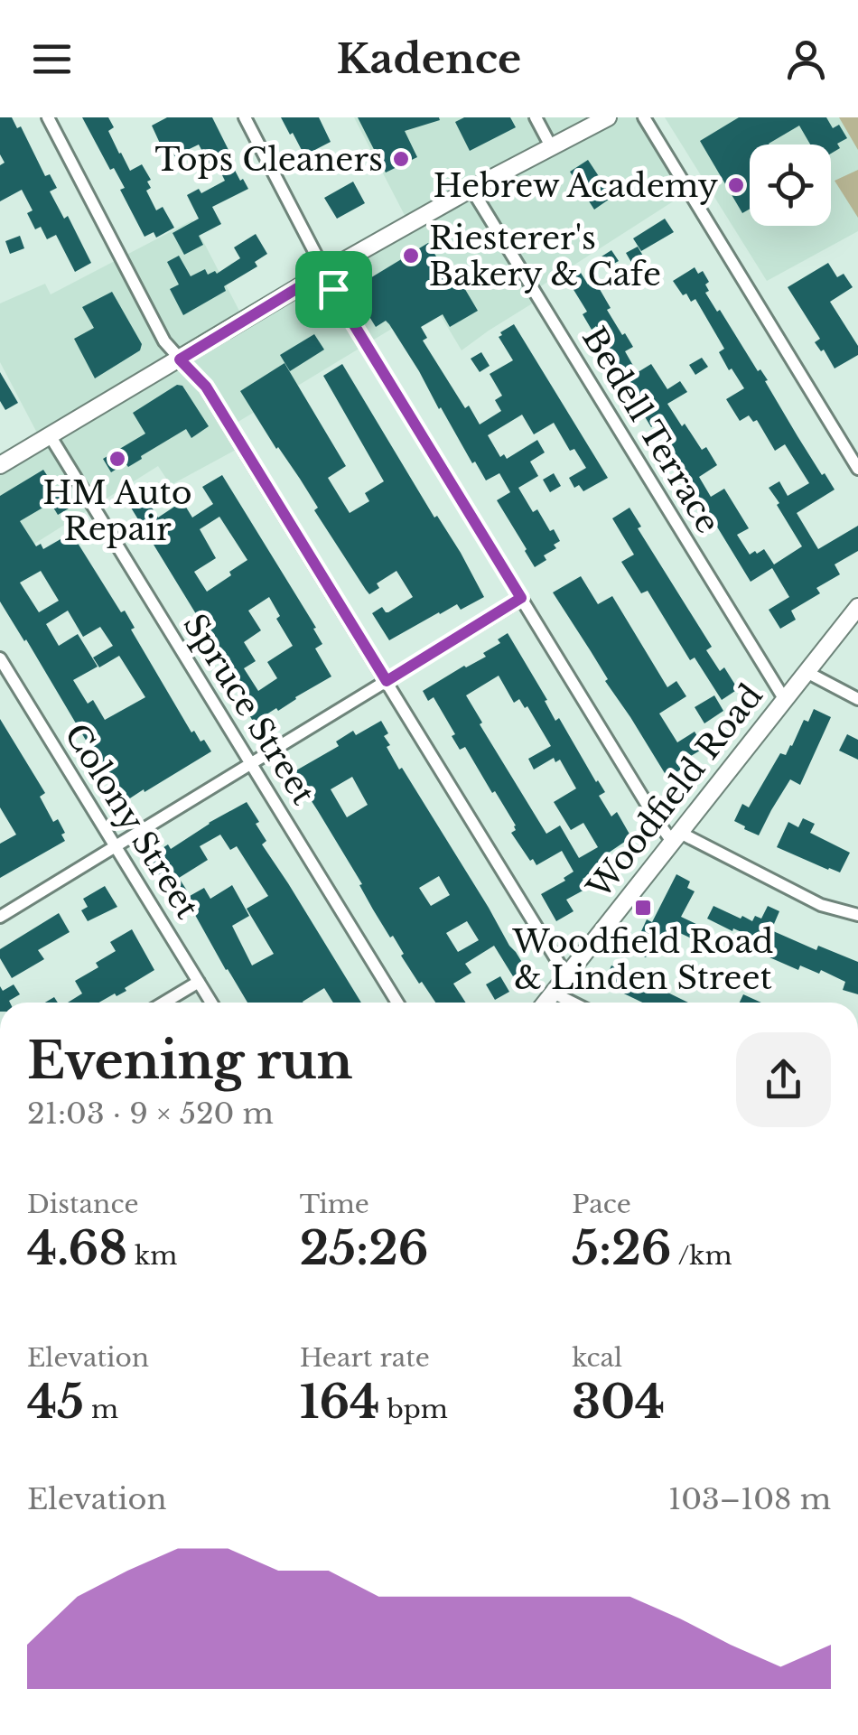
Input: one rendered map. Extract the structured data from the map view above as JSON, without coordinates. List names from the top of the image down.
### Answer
{
  "streets": {
    "main road": ["Woodfield Road"],
    "street": ["Bedell Terrace", "Spruce Street", "Colony Street"]
  },
  "crossings": [
    ["Bedell Terrace", "Woodfield Road"]
  ],
  "places": {
    "other": [
      "Tops Cleaners",
      "Hebrew Academy",
      "Riesterer's Bakery & Cafe",
      "HM Auto Repair"
    ],
    "transit": ["Woodfield Road & Linden Street"]
  },
  "page": {
    "header": "Kadence",
    "heading": ["Evening run", "21:03 · 9 × 520 m"],
    "stats": [
      ["Distance", "4.68 km"],
      ["Time", "25:26"],
      ["Pace", "5:26 /km"],
      ["Elevation", "45 m"],
      ["Heart rate", "164 bpm"],
      ["kcal", "304"]
    ],
    "chart": ["Elevation", "103–108 m"]
  }
}
